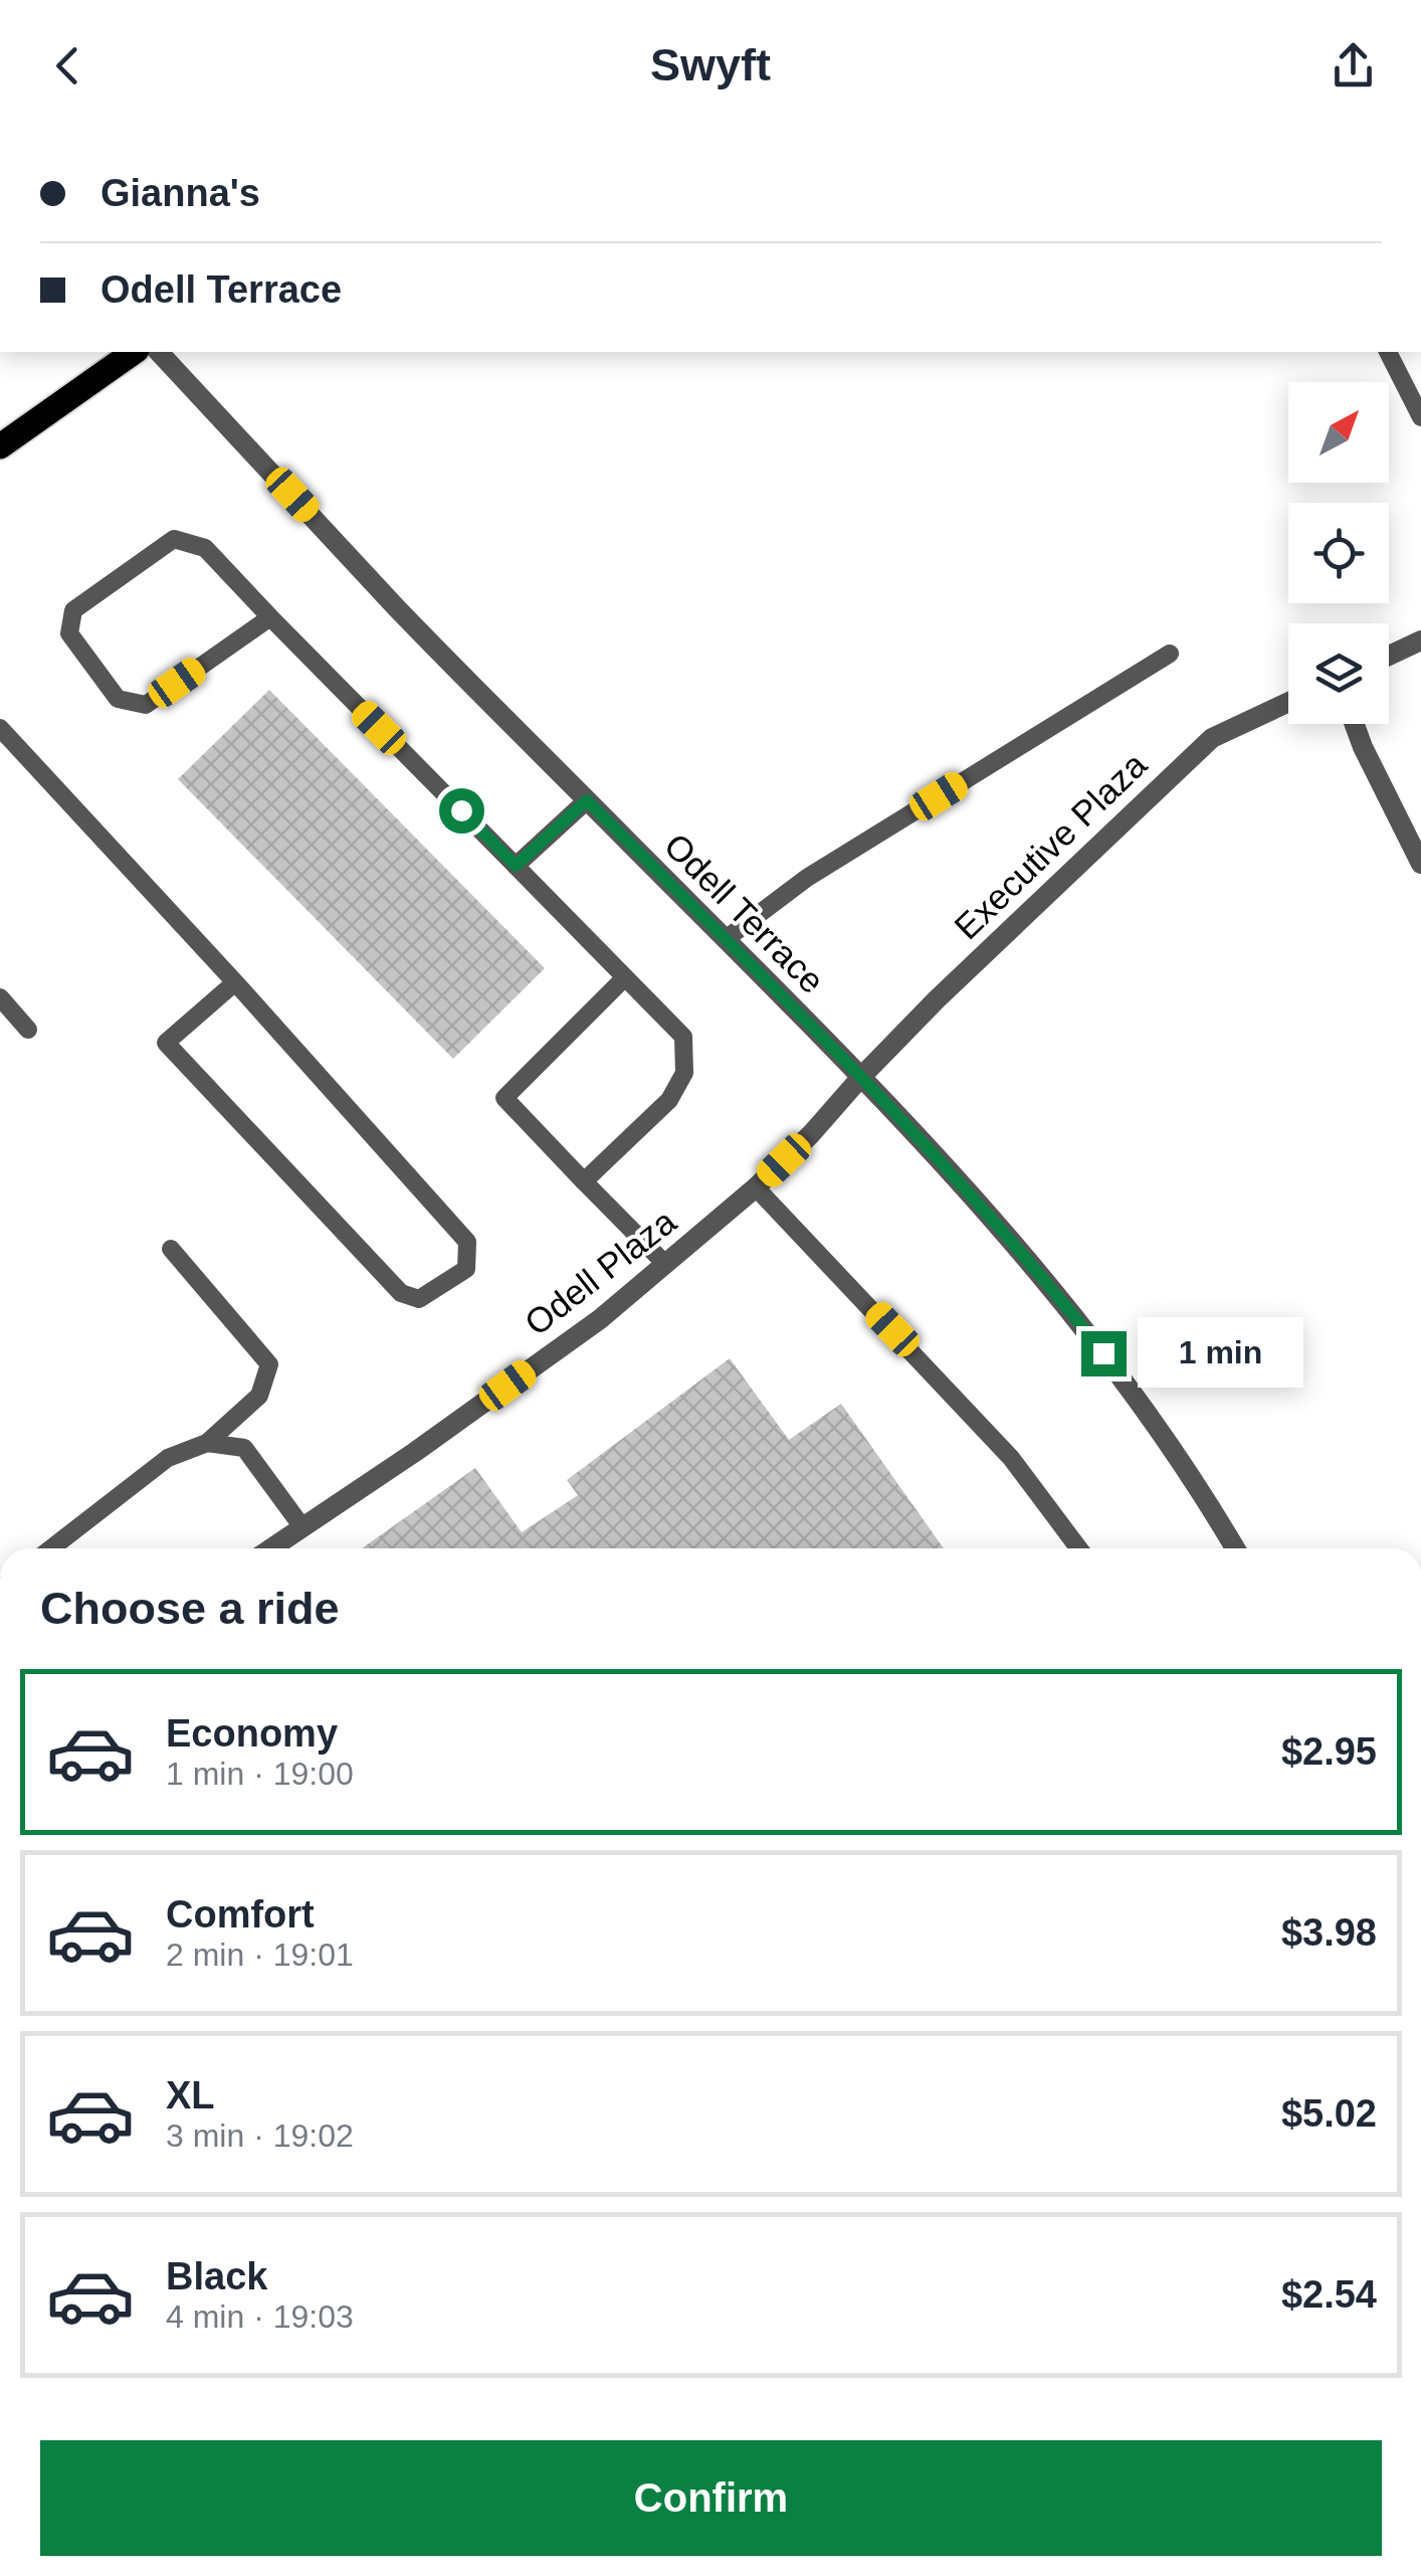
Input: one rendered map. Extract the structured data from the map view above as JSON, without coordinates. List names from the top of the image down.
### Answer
{
  "streets": {
    "street": ["Executive Plaza", "Odell Terrace", "Odell Plaza"]
  },
  "crossings": [
    ["Executive Plaza", "Odell Terrace"],
    ["Executive Plaza", "Odell Plaza"],
    ["Odell Terrace", "Odell Plaza"]
  ],
  "north": "top right",
  "page": {
    "header": "Swyft",
    "banner": ["Gianna's", "Odell Terrace"],
    "bubble": "1 min",
    "heading": "Choose a ride",
    "list": [
      {
        "name": "Economy",
        "note": "1 min · 19:00",
        "value": "$2.95"
      },
      {
        "name": "Comfort",
        "note": "2 min · 19:01",
        "value": "$3.98"
      },
      {
        "name": "XL",
        "note": "3 min · 19:02",
        "value": "$5.02"
      },
      {
        "name": "Black",
        "note": "4 min · 19:03",
        "value": "$2.54"
      }
    ],
    "buttons": "Confirm"
  }
}
